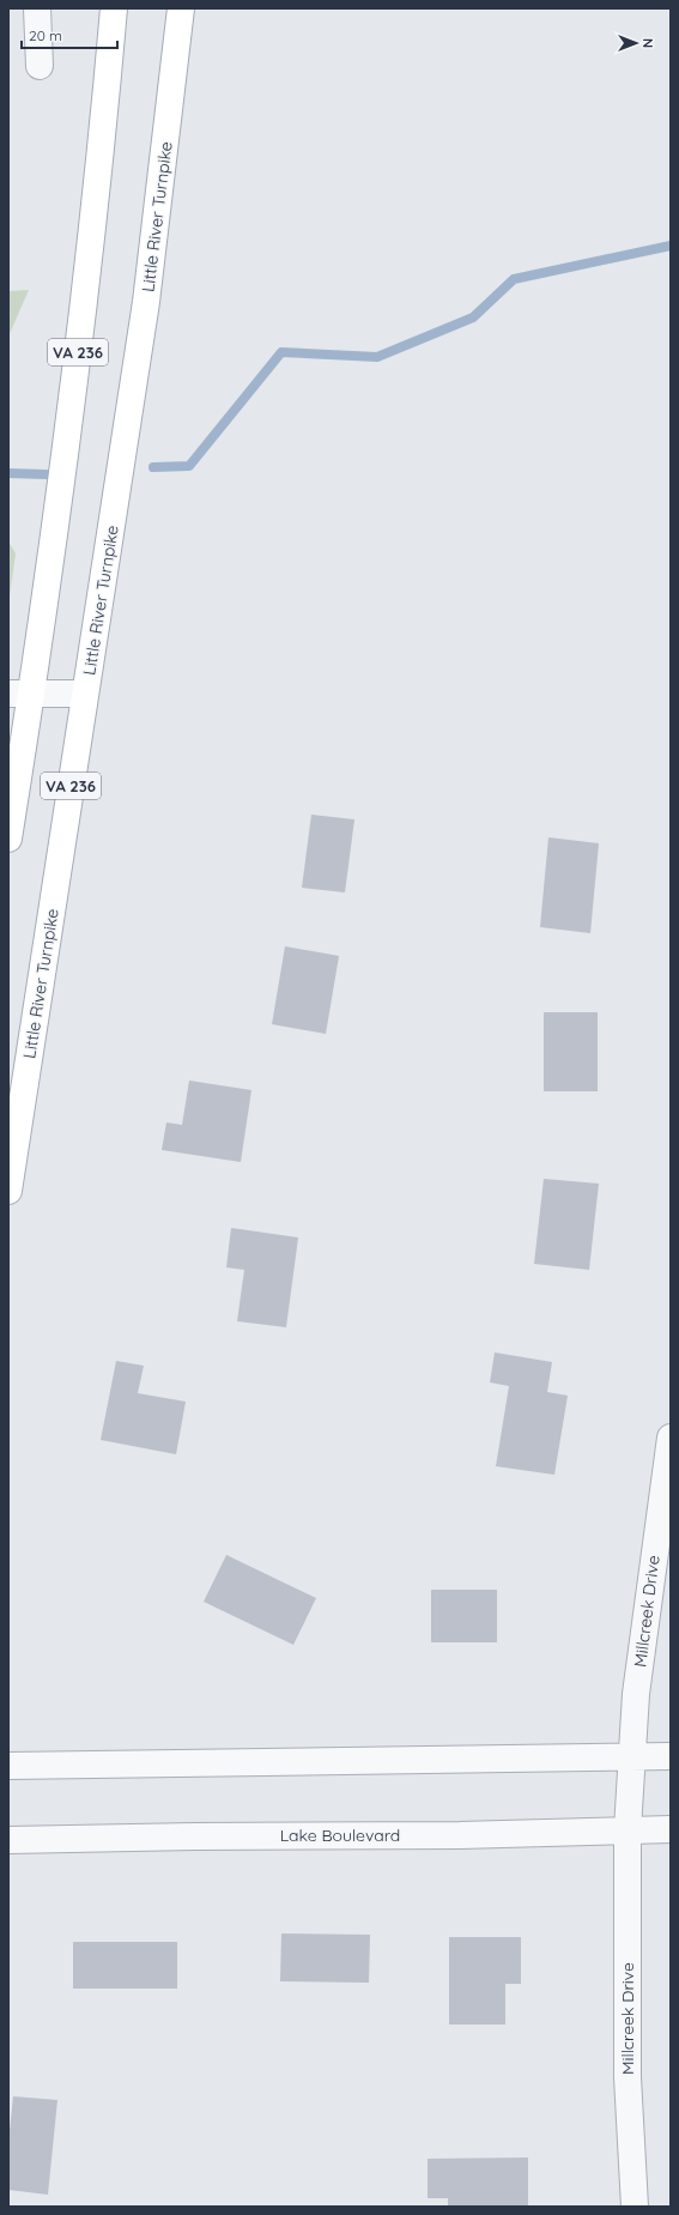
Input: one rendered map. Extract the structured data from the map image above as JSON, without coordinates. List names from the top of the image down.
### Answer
{
  "streets": {
    "main road": ["Little River Turnpike", "VA 236"],
    "street": ["Millcreek Drive", "Lake Boulevard"]
  },
  "crossings": [
    ["Millcreek Drive", "Lake Boulevard"]
  ],
  "scale_bar": "20 m",
  "north": "right"
}
